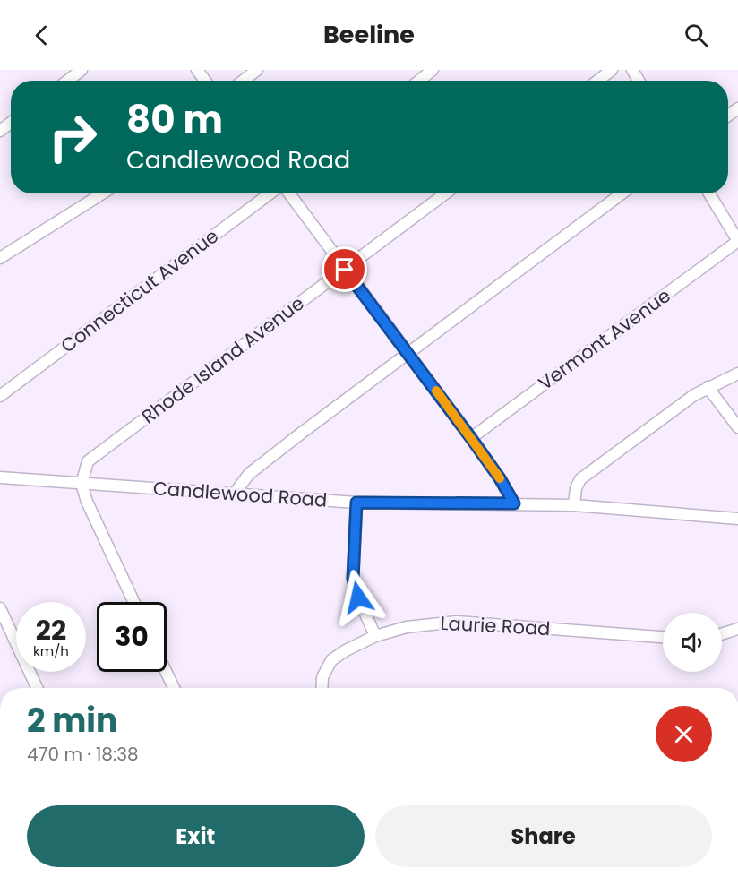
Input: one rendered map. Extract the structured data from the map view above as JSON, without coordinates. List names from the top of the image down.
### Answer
{
  "streets": {
    "street": [
      "Connecticut Avenue",
      "Vermont Avenue",
      "Rhode Island Avenue",
      "Candlewood Road",
      "Laurie Road"
    ]
  },
  "crossings": [
    ["Rhode Island Avenue", "Candlewood Road"]
  ],
  "page": {
    "header": "Beeline",
    "turn": ["80 m", "Candlewood Road"],
    "speed": "22 km/h",
    "limit": "30",
    "heading": ["2 min", "470 m · 18:38"],
    "buttons": ["Exit", "Share"]
  }
}
